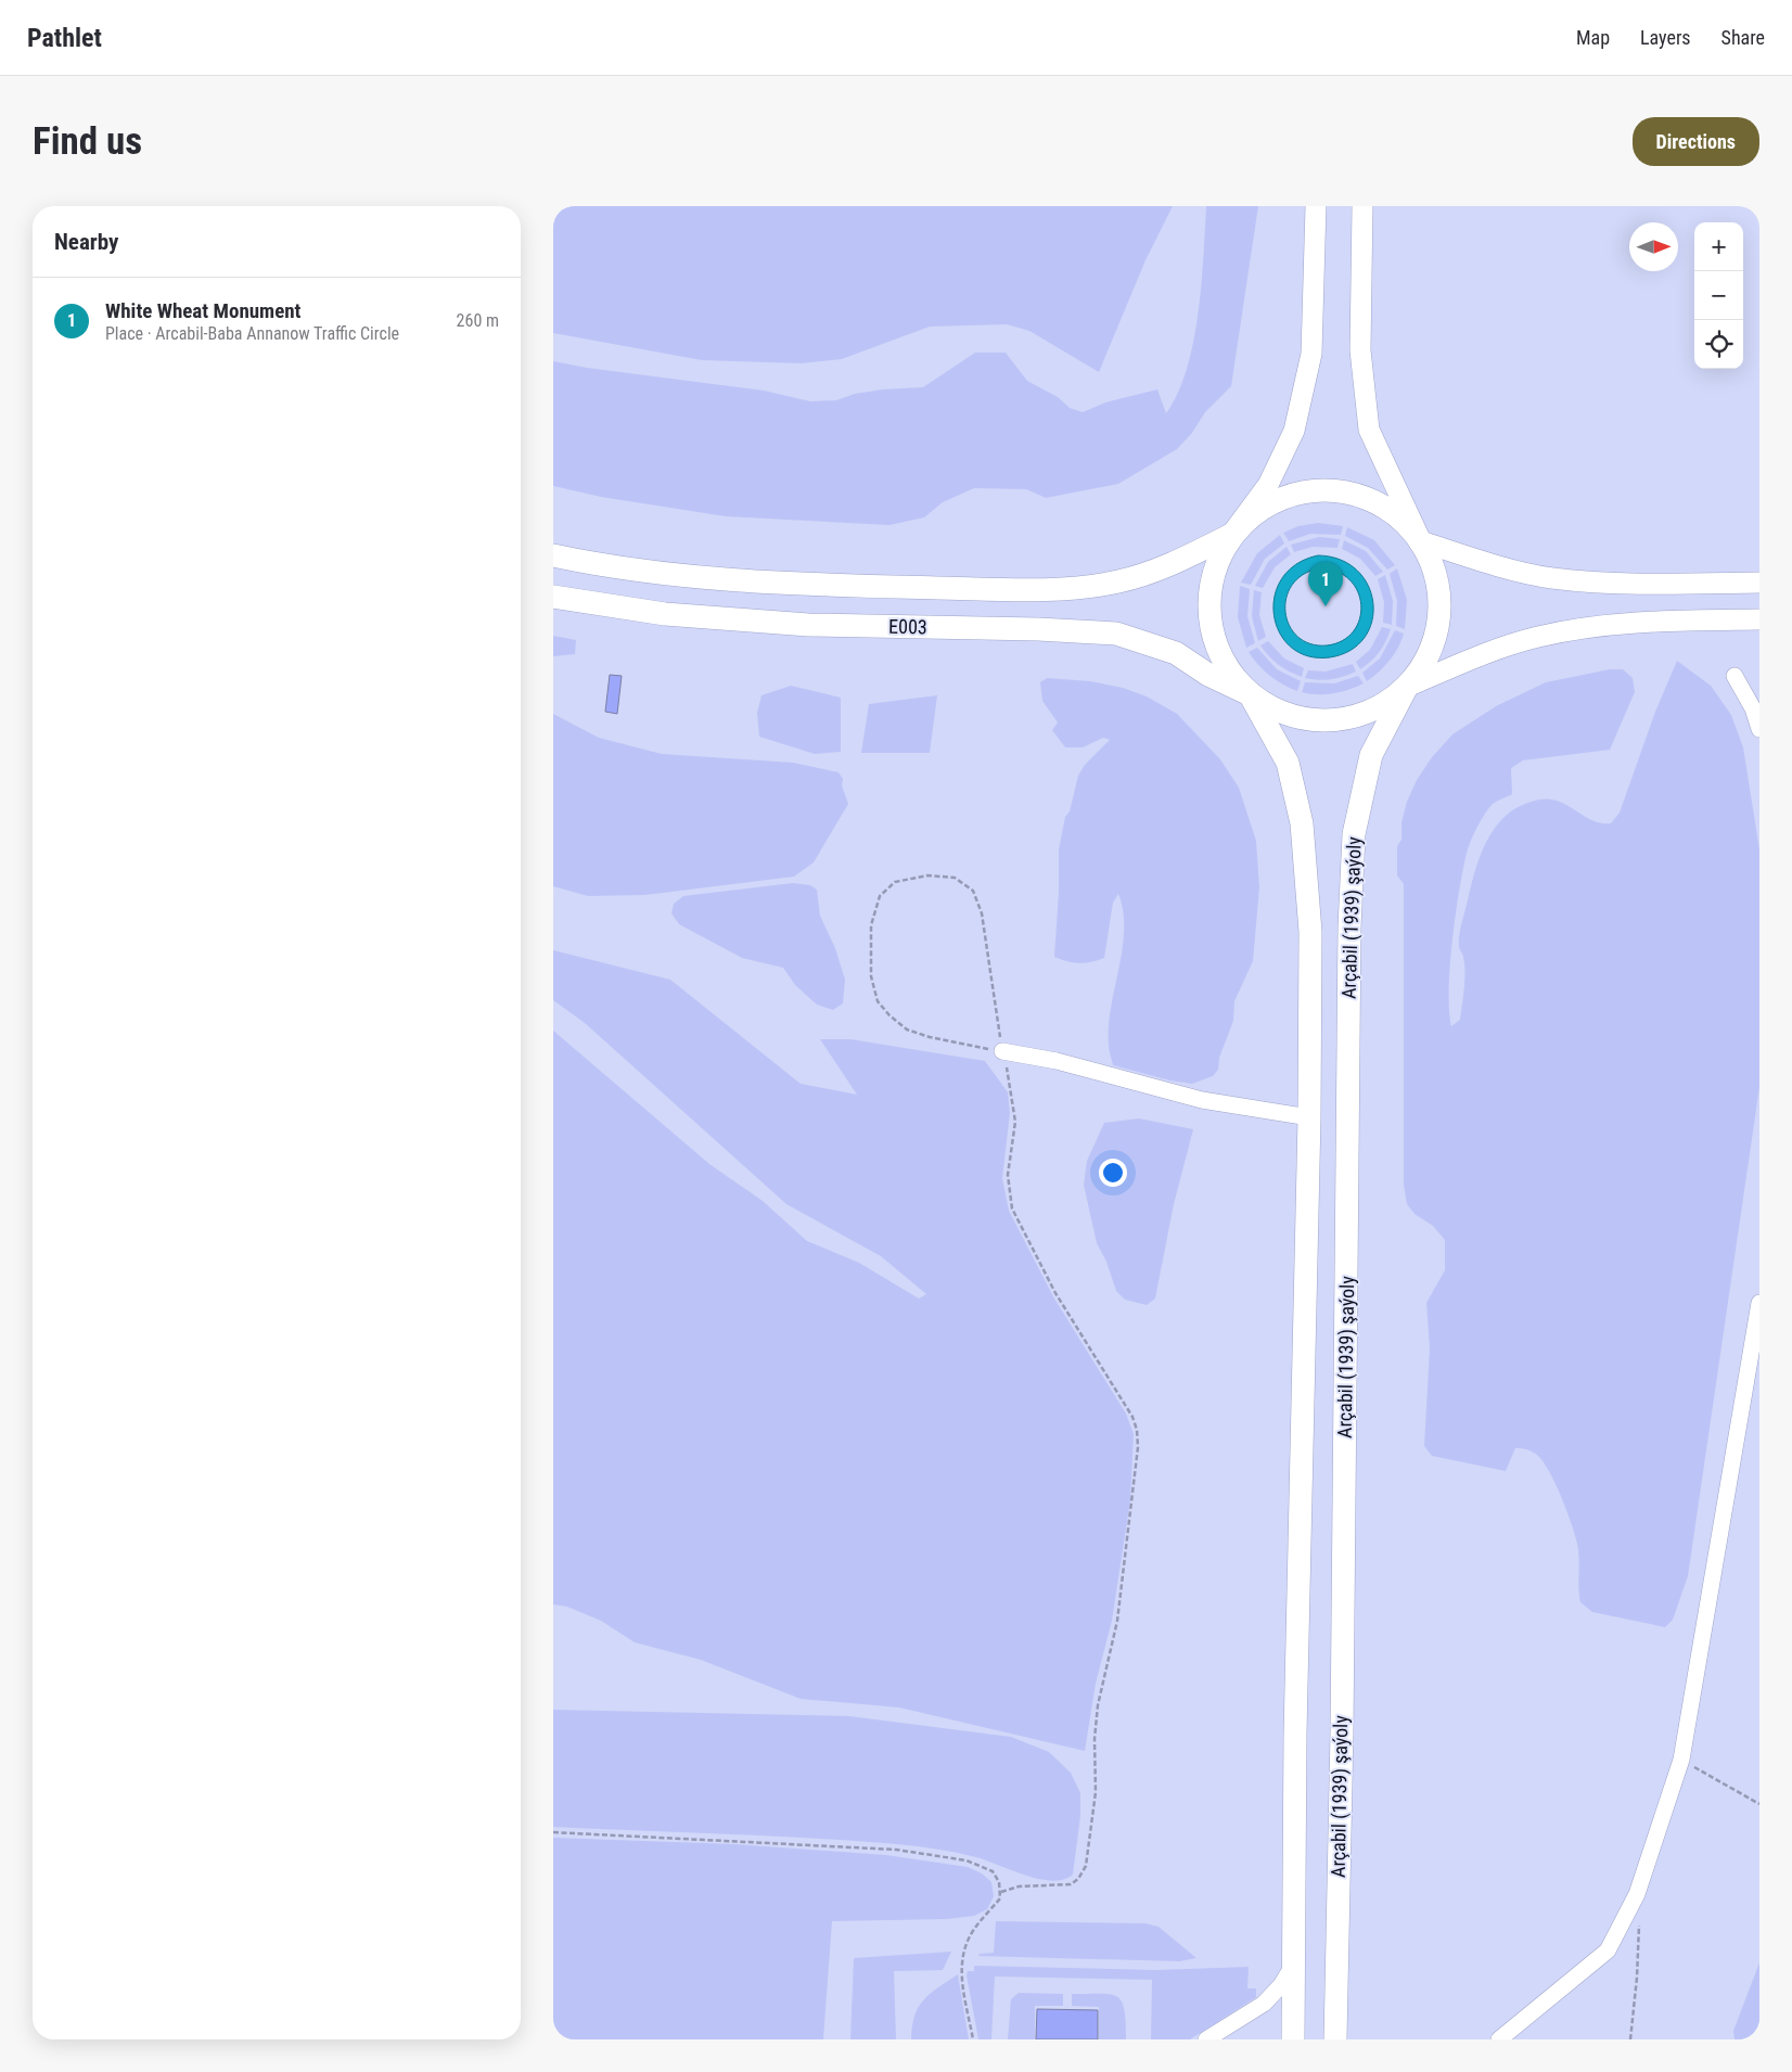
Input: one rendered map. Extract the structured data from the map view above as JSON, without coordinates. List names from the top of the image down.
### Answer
{
  "streets": {
    "highway": ["E003", "Arçabil (1939) şaýoly"]
  },
  "crossings": [
    ["E003", "Arçabil (1939) şaýoly"]
  ],
  "north": "right",
  "page": {
    "header": "Pathlet",
    "nav": ["Map", "Layers", "Share"],
    "buttons": "Directions",
    "title": "Find us",
    "heading": "Nearby",
    "map_buttons": ["+", "−"],
    "list": [
      {
        "mark": "1",
        "name": "White Wheat Monument",
        "note": "Place · Arcabil-Baba Annanow Traffic Circle",
        "value": "260 m"
      }
    ],
    "pins": "1"
  }
}
